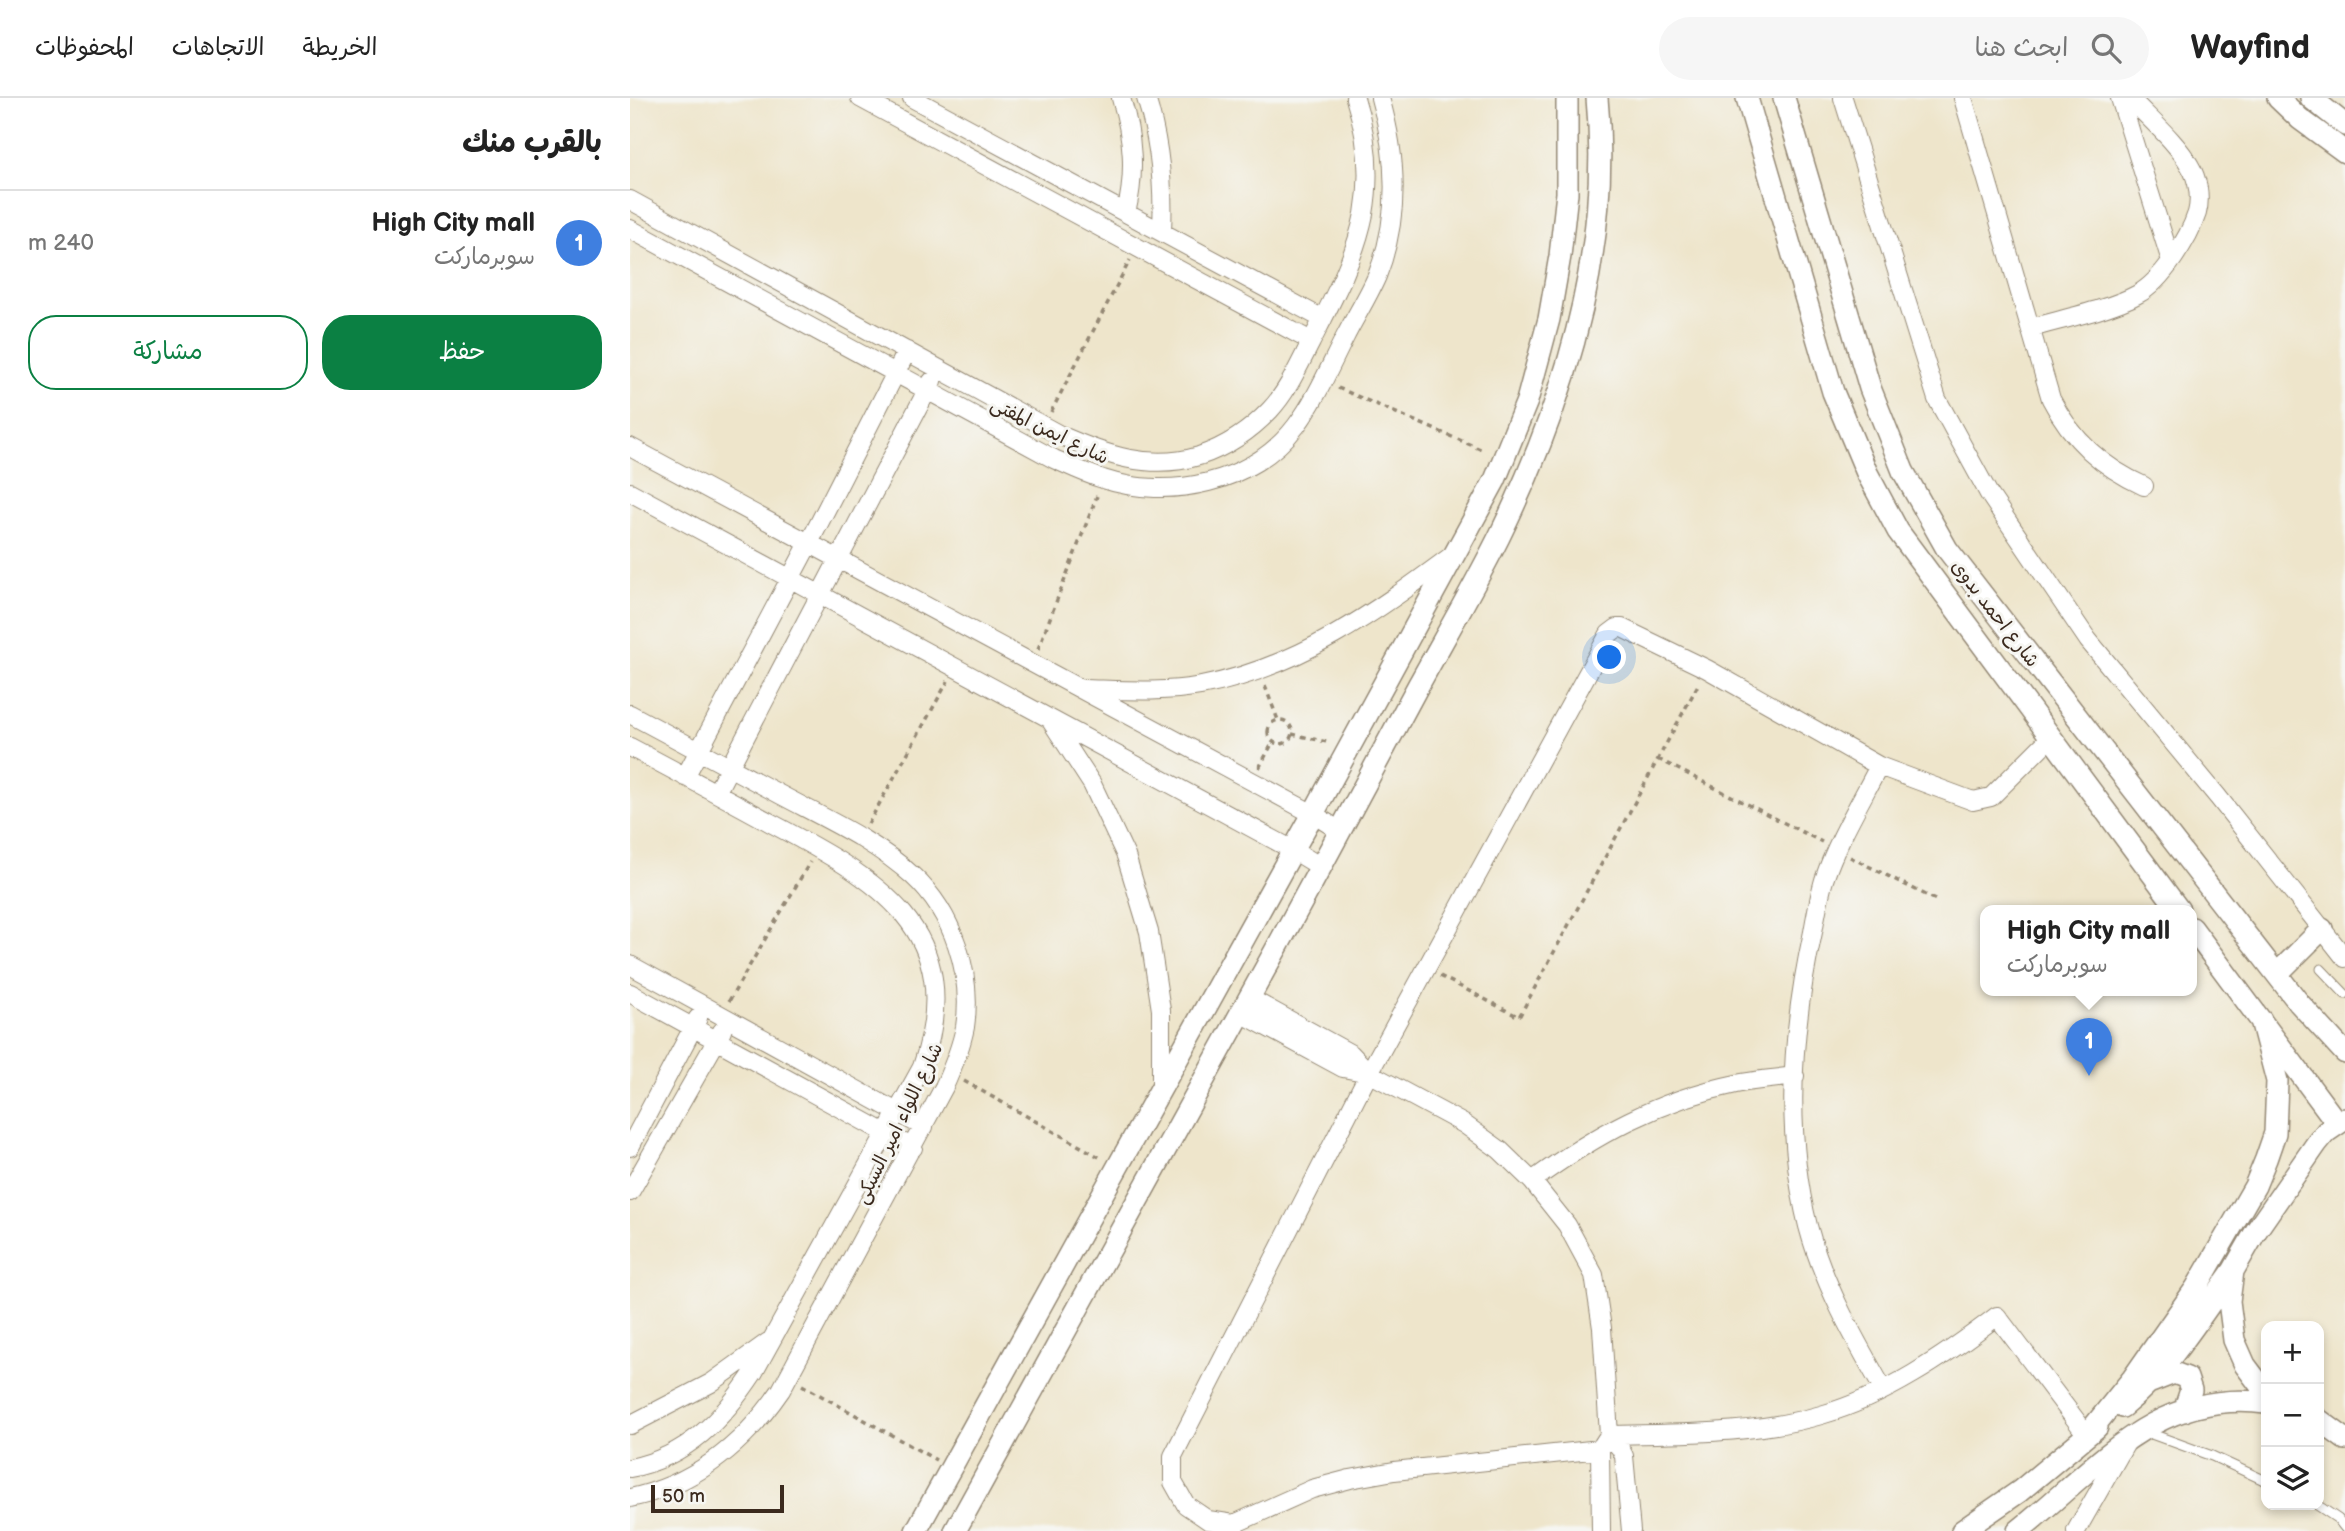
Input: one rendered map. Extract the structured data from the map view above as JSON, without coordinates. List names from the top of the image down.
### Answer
{
  "streets": {
    "street": ["شارع ايمن المفتى", "شارع احمد بدوى", "شارع اللواء امير السبكى"]
  },
  "scale_bar": "50 m",
  "page": {
    "header": "Wayfind",
    "search": "ابحث هنا",
    "nav": ["الخريطة", "الاتجاهات", "المحفوظات"],
    "heading": "بالقرب منك",
    "list": [
      {
        "mark": "1",
        "name": "High City mall",
        "note": "سوبرماركت",
        "value": "240 m"
      }
    ],
    "buttons": ["حفظ", "مشاركة"],
    "popup": ["High City mall", "سوبرماركت"],
    "pins": "1",
    "map_buttons": ["+", "−"],
    "scale": "50 m"
  }
}
